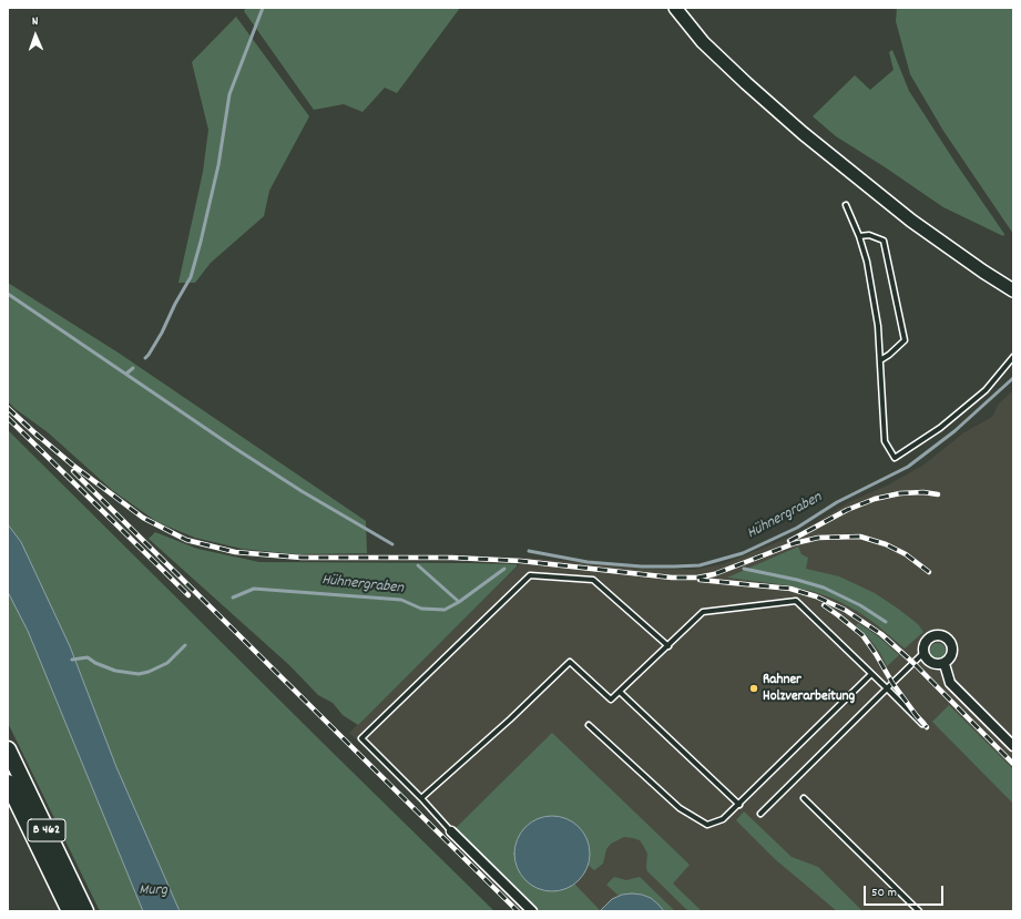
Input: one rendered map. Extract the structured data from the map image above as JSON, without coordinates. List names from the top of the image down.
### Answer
{
  "streets": {
    "highway": ["B 462"]
  },
  "water": ["Hühnergraben", "Murg"],
  "places": ["Rahner Holzverarbeitung"],
  "scale_bar": "50 m",
  "north": "top"
}
